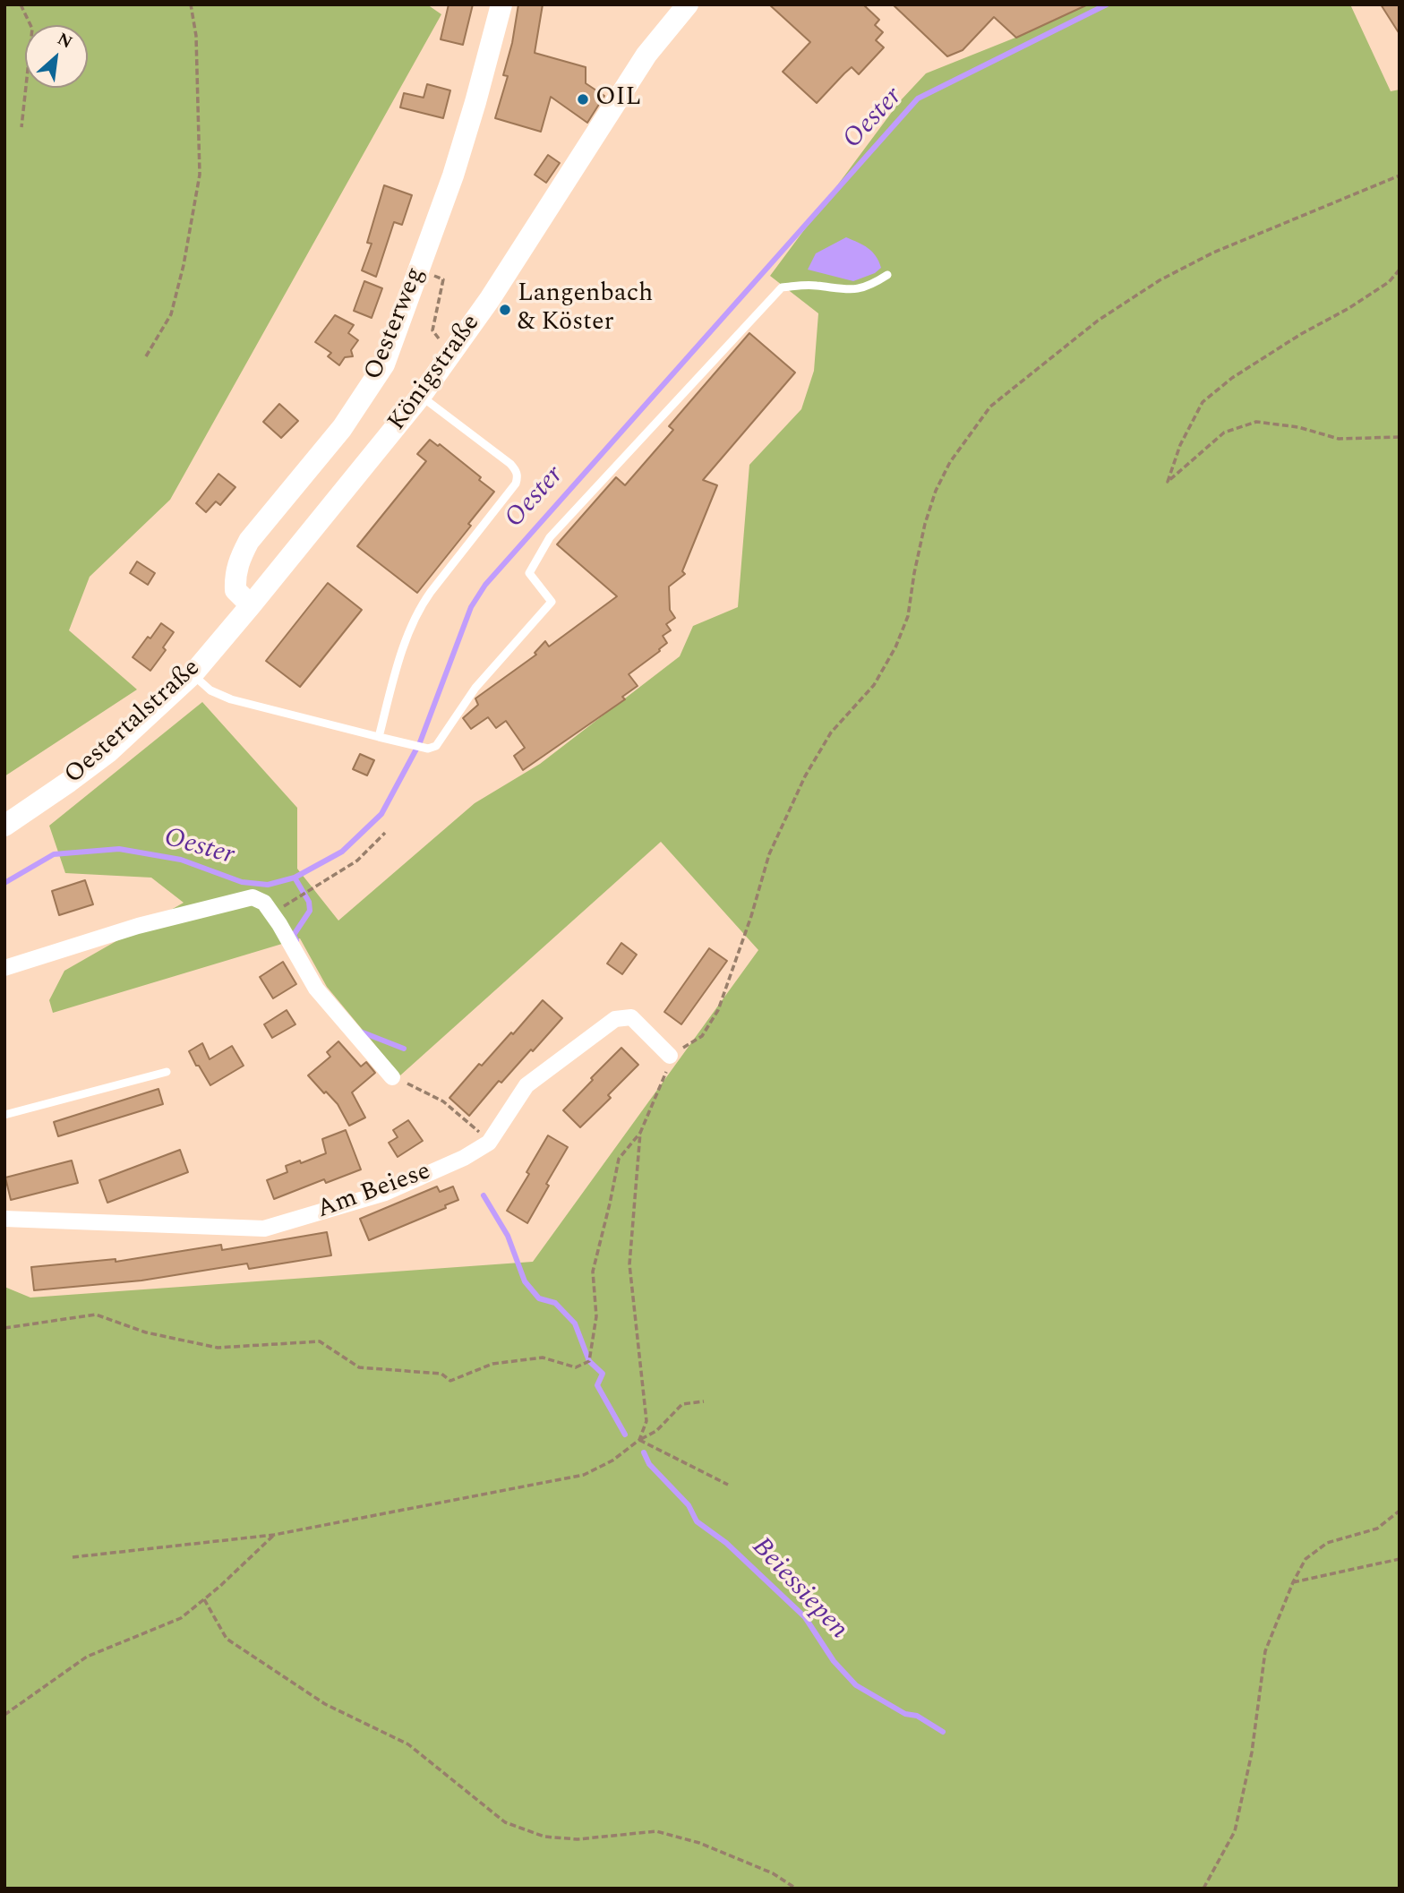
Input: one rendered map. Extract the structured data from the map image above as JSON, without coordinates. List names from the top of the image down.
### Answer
{
  "streets": {
    "main road": ["Oesterweg", "Königstraße", "Oestertalstraße"],
    "street": ["Am Beiese"]
  },
  "crossings": [
    ["Oesterweg", "Königstraße"],
    ["Oesterweg", "Oestertalstraße"],
    ["Königstraße", "Oestertalstraße"]
  ],
  "water": ["Oester", "Beiessiepen"],
  "places": ["OIL", "Langenbach & Köster"],
  "north": "top right"
}
